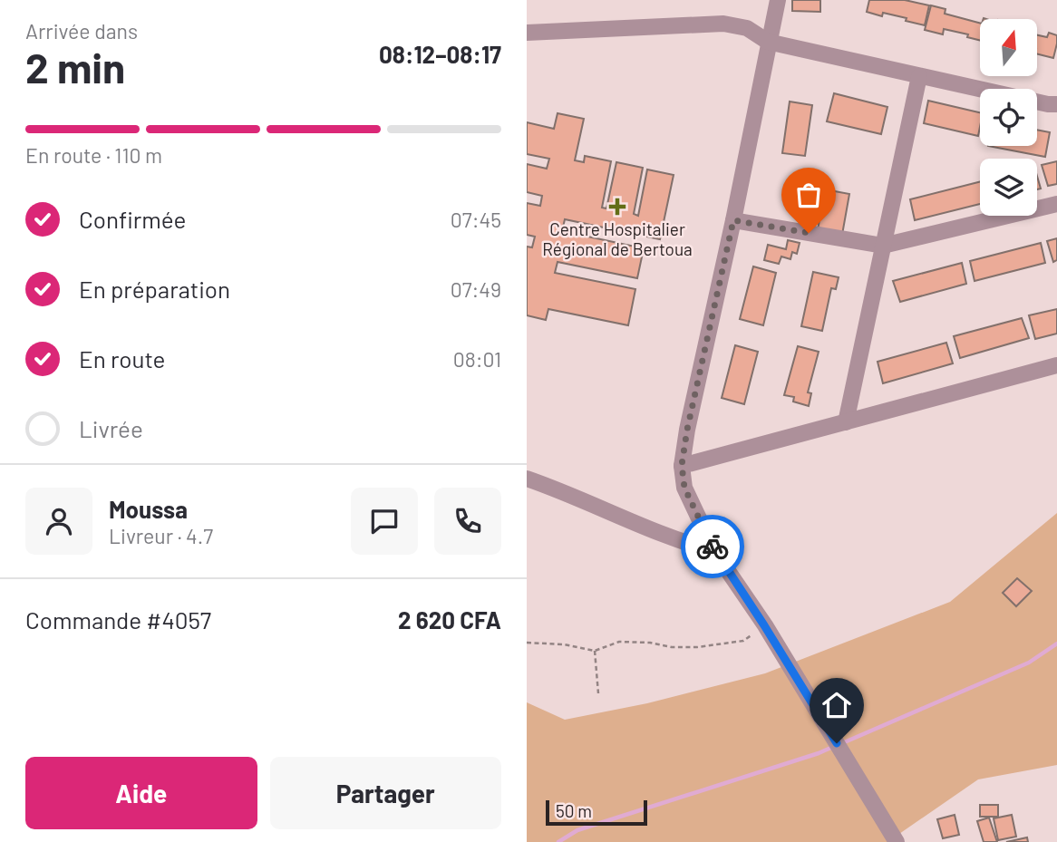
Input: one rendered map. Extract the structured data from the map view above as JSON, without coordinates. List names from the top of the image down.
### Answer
{
  "places": {
    "health": ["Centre Hospitalier Régional de Bertoua"]
  },
  "scale_bar": "50 m",
  "north": "top",
  "page": {
    "heading": ["2 min", "Arrivée dans", "08:12–08:17"],
    "panel": [
      "Moussa",
      "Livreur · 4.7",
      "Commande #4057",
      "2 620 CFA"
    ],
    "bar": "En route · 110 m",
    "list": [
      ["Confirmée", "07:45"],
      ["En préparation", "07:49"],
      ["En route", "08:01"],
      "Livrée"
    ],
    "buttons": ["Aide", "Partager"],
    "scale": "50 m"
  }
}
